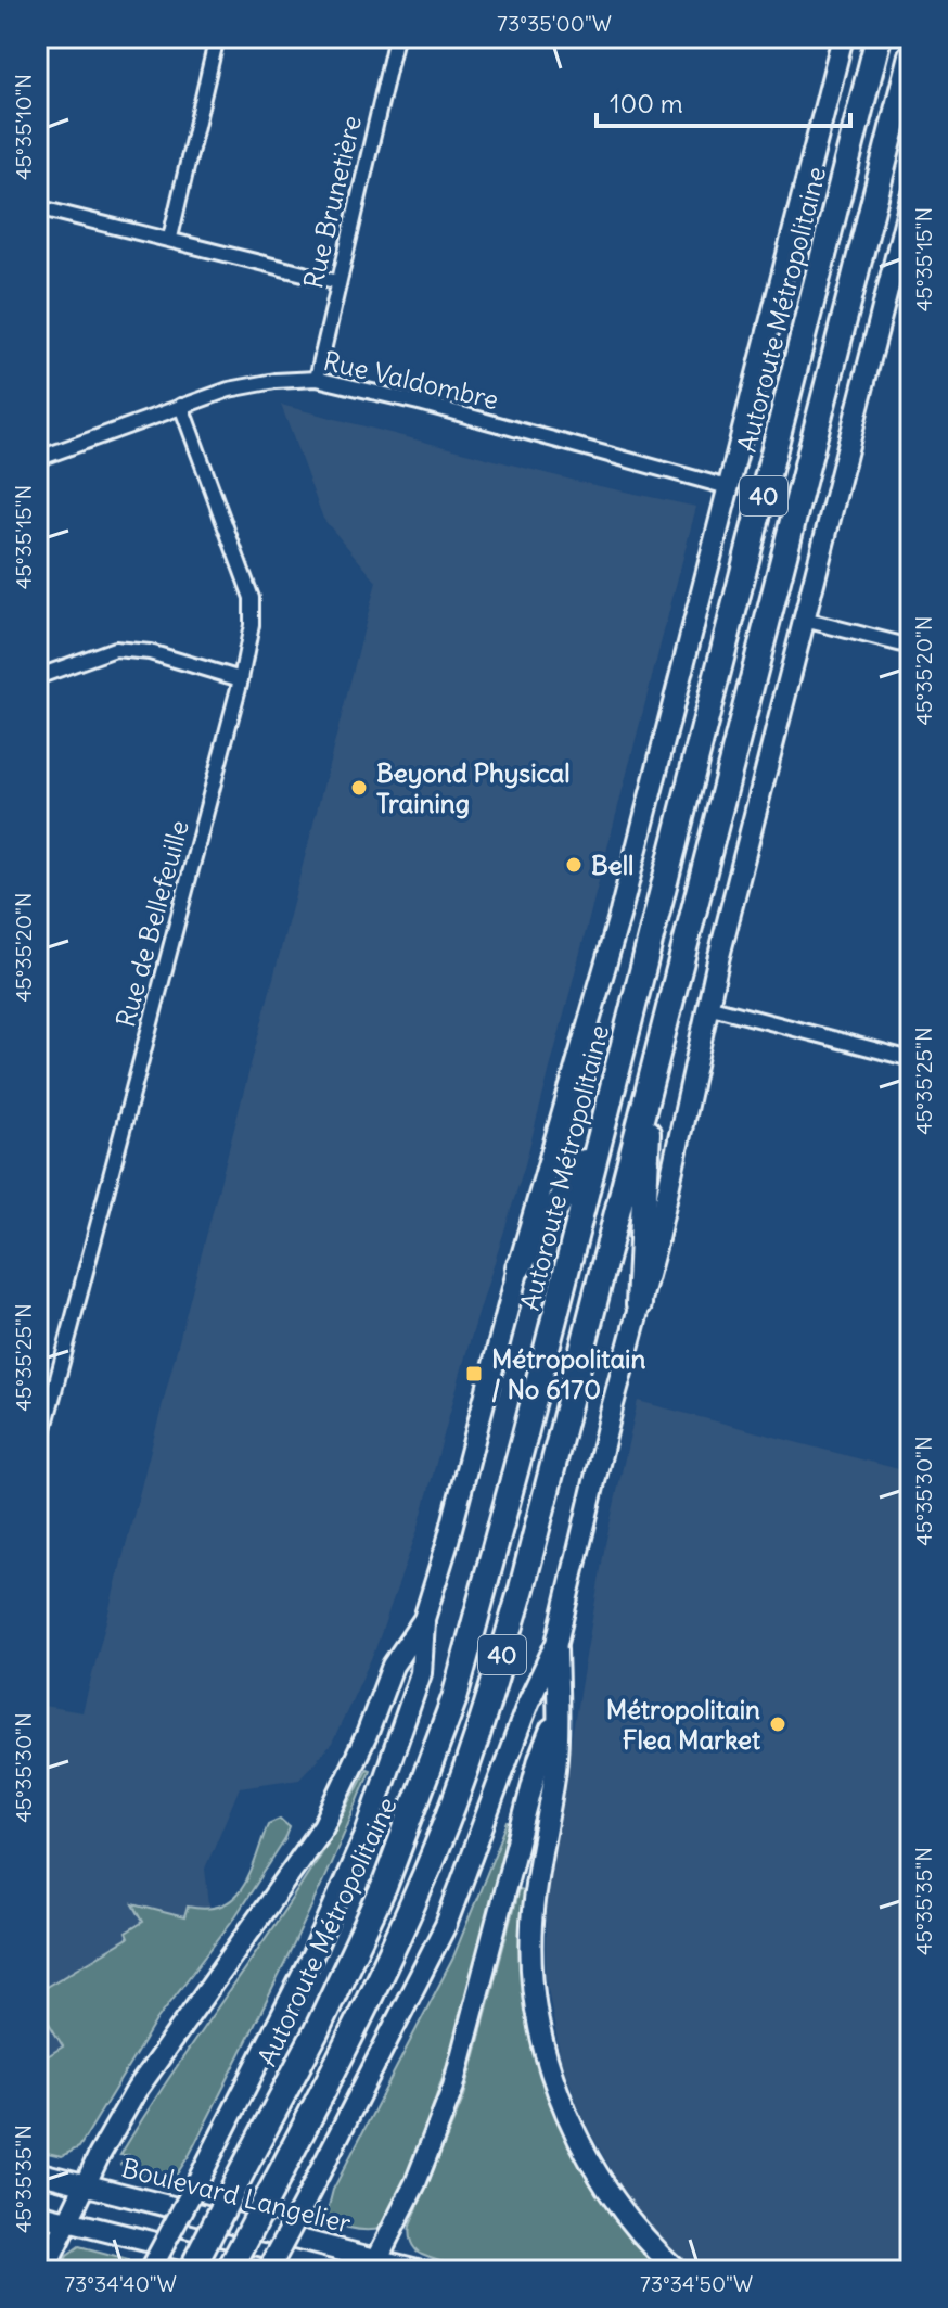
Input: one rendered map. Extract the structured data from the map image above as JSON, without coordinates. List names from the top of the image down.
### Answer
{
  "streets": {
    "highway": ["Autoroute Métropolitaine", "40"],
    "main road": ["Boulevard Langelier"],
    "street": ["Rue Brunetière", "Rue Valdombre", "Rue de Bellefeuille"]
  },
  "crossings": [
    ["Rue Brunetière", "Rue Valdombre"],
    ["Rue Valdombre", "Rue de Bellefeuille"]
  ],
  "places": {
    "other": ["Beyond Physical Training", "Bell", "Métropolitain Flea Market"],
    "transit": ["Métropolitain / No 6170"]
  },
  "scale_bar": "100 m",
  "coordinates": [
    "73°35'00\"W",
    "45°35'10\"N",
    "45°35'15\"N",
    "45°35'20\"N",
    "45°35'25\"N",
    "45°35'30\"N",
    "45°35'35\"N",
    "73°34'40\"W",
    "73°34'50\"W"
  ]
}
